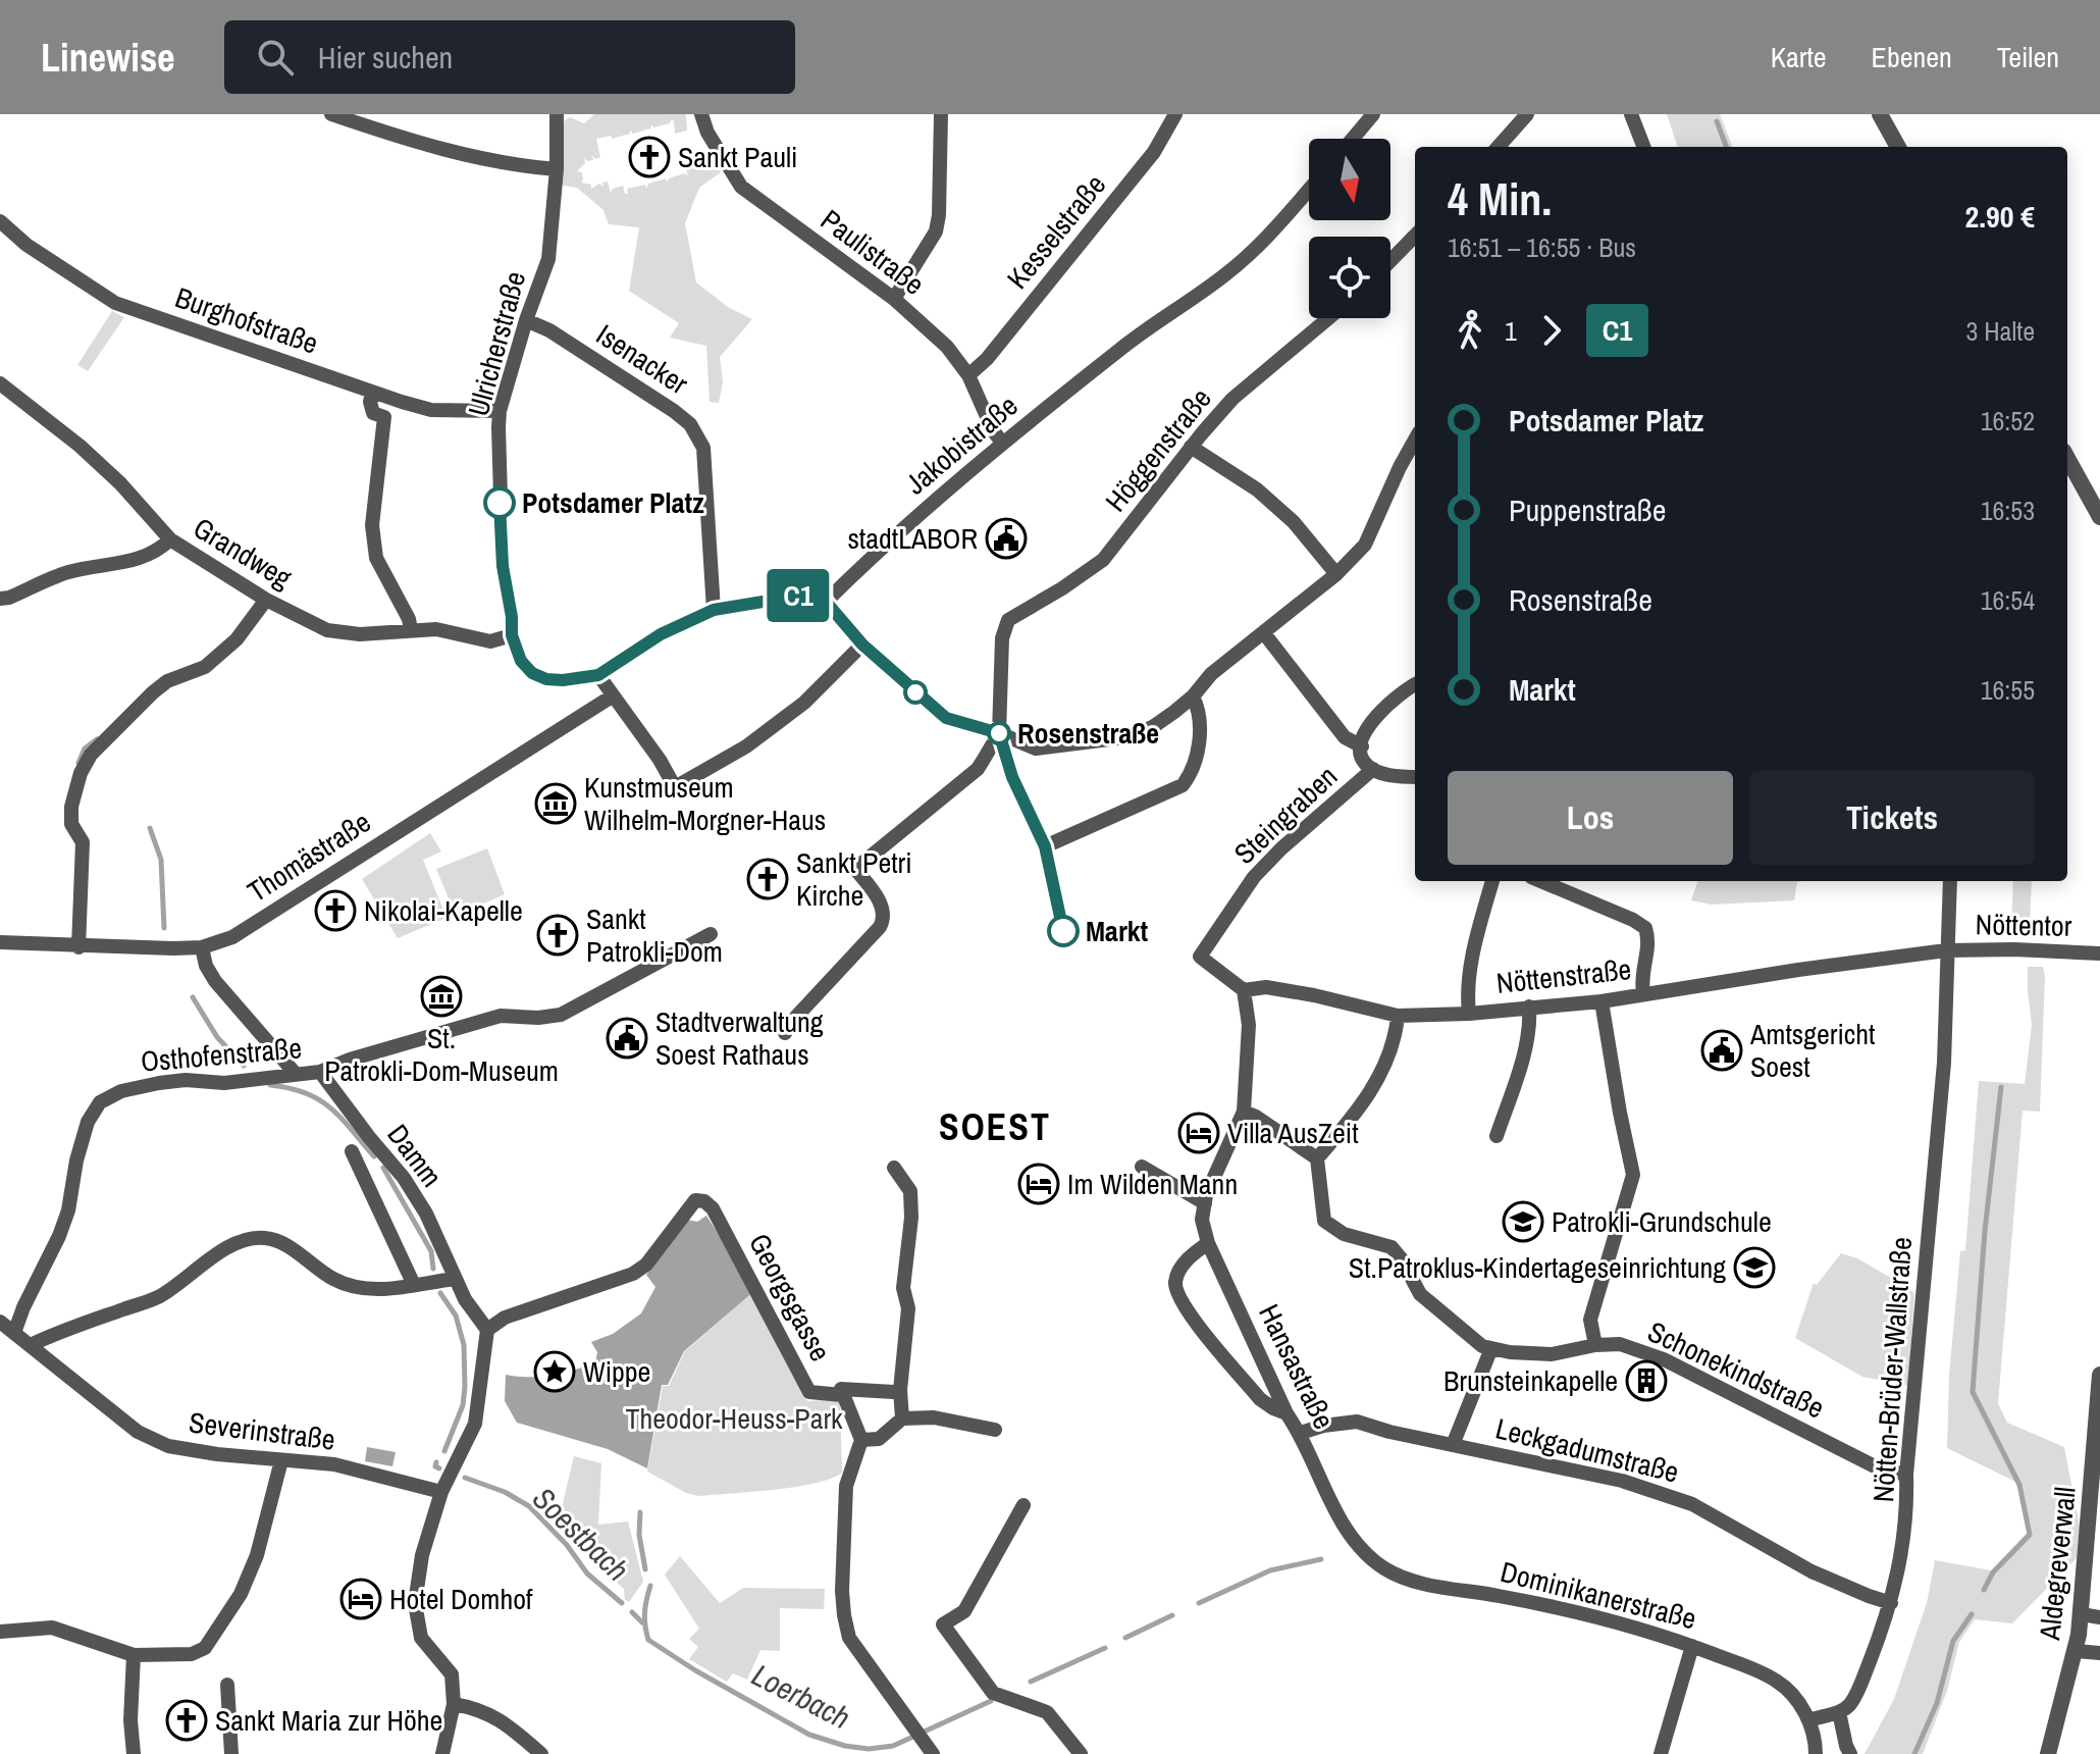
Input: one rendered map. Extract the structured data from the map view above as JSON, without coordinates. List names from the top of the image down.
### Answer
{
  "streets": {
    "street": [
      "Kesselstraße",
      "Paulistraße",
      "Burghofstraße",
      "Ulricherstraße",
      "Isenacker",
      "Jakobistraße",
      "Höggenstraße",
      "Grandweg",
      "Steingraben",
      "Thomästraße",
      "Nöttentor",
      "Nöttenstraße",
      "Osthofenstraße",
      "Damm",
      "Georgsgasse",
      "Hansastraße",
      "Schonekindstraße",
      "Nötten-Brüder-Wallstraße",
      "Severinstraße",
      "Leckgadumstraße",
      "Aldegreverwall",
      "Dominikanerstraße"
    ]
  },
  "crossings": [
    ["Kesselstraße", "Paulistraße"],
    ["Paulistraße", "Jakobistraße"],
    ["Burghofstraße", "Ulricherstraße"],
    ["Ulricherstraße", "Isenacker"],
    ["Ulricherstraße", "Grandweg"],
    ["Steingraben", "Nöttenstraße"],
    ["Nöttentor", "Nöttenstraße"],
    ["Nöttentor", "Nötten-Brüder-Wallstraße"],
    ["Nöttenstraße", "Nötten-Brüder-Wallstraße"],
    ["Osthofenstraße", "Damm"],
    ["Osthofenstraße", "Severinstraße"],
    ["Damm", "Georgsgasse"],
    ["Hansastraße", "Leckgadumstraße"],
    ["Hansastraße", "Dominikanerstraße"],
    ["Schonekindstraße", "Nötten-Brüder-Wallstraße"],
    ["Nötten-Brüder-Wallstraße", "Leckgadumstraße"]
  ],
  "districts": ["SOEST"],
  "water": ["Soestbach", "Loerbach"],
  "parks": ["Theodor-Heuss-Park"],
  "places": {
    "church": [
      "Sankt Pauli",
      "Sankt Petri Kirche",
      "Nikolai-Kapelle",
      "Sankt Patrokli-Dom",
      "Sankt Maria zur Höhe"
    ],
    "other": ["Potsdamer Platz", "Rosenstraße", "Markt"],
    "public building": ["stadtLABOR", "Stadtverwaltung Soest Rathaus", "Amtsgericht Soest"],
    "museum": ["Kunstmuseum Wilhelm-Morgner-Haus", "St. Patrokli-Dom-Museum"],
    "hotel": ["Villa AusZeit", "Im Wilden Mann", "Hotel Domhof"],
    "school or university": ["Patrokli-Grundschule", "St.Patroklus-Kindertageseinrichtung"],
    "place": ["Wippe"],
    "building": ["Brunsteinkapelle"]
  },
  "lines": ["bus line C1"],
  "north": "bottom",
  "page": {
    "header": "Linewise",
    "search": "Hier suchen",
    "nav": ["Karte", "Ebenen", "Teilen"],
    "on_map": "C1",
    "heading": ["4 Min.", "16:51 – 16:55 · Bus", "2.90 €"],
    "legs": ["1", "C1", "3 Halte"],
    "list": [
      {
        "name": "Potsdamer Platz",
        "value": "16:52"
      },
      {
        "name": "Puppenstraße",
        "value": "16:53"
      },
      {
        "name": "Rosenstraße",
        "value": "16:54"
      },
      {
        "name": "Markt",
        "value": "16:55"
      }
    ],
    "buttons": ["Los", "Tickets"]
  }
}
